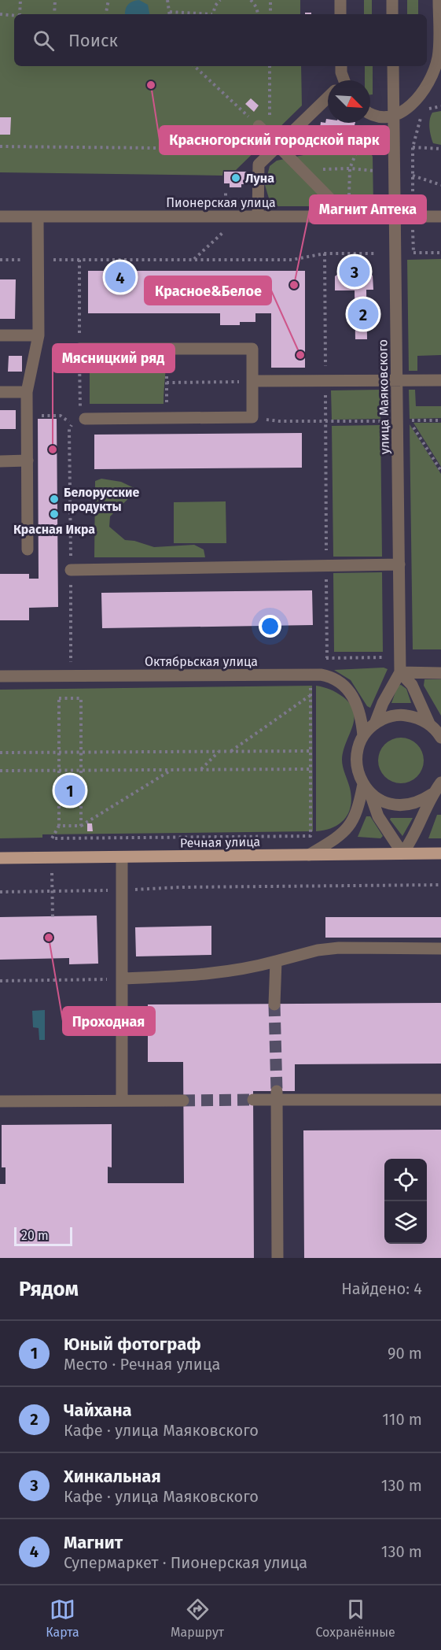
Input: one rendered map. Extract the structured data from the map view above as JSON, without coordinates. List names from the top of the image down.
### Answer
{
  "streets": {
    "main road": ["Речная улица"],
    "street": ["Пионерская улица", "улица Маяковского", "Октябрьская улица"]
  },
  "crossings": [
    ["Пионерская улица", "улица Маяковского"]
  ],
  "places": [
    "Красногорский городской парк",
    "Луна",
    "Магнит Аптека",
    "Красное&Белое",
    "Мясницкий ряд",
    "Белорусские продукты",
    "Красная Икра",
    "Проходная"
  ],
  "scale_bar": "20 m",
  "north": "bottom right",
  "page": {
    "search": "Поиск",
    "pins": [
      "3",
      "4",
      "2",
      "1"
    ],
    "scale": "20 m",
    "heading": ["Рядом", "Найдено: 4"],
    "list": [
      {
        "mark": "1",
        "name": "Юный фотограф",
        "note": "Место · Речная улица",
        "value": "90 m"
      },
      {
        "mark": "2",
        "name": "Чайхана",
        "note": "Кафе · улица Маяковского",
        "value": "110 m"
      },
      {
        "mark": "3",
        "name": "Хинкальная",
        "note": "Кафе · улица Маяковского",
        "value": "130 m"
      },
      {
        "mark": "4",
        "name": "Магнит",
        "note": "Супермаркет · Пионерская улица",
        "value": "130 m"
      }
    ],
    "nav": ["Карта", "Маршрут", "Сохранённые"]
  }
}
